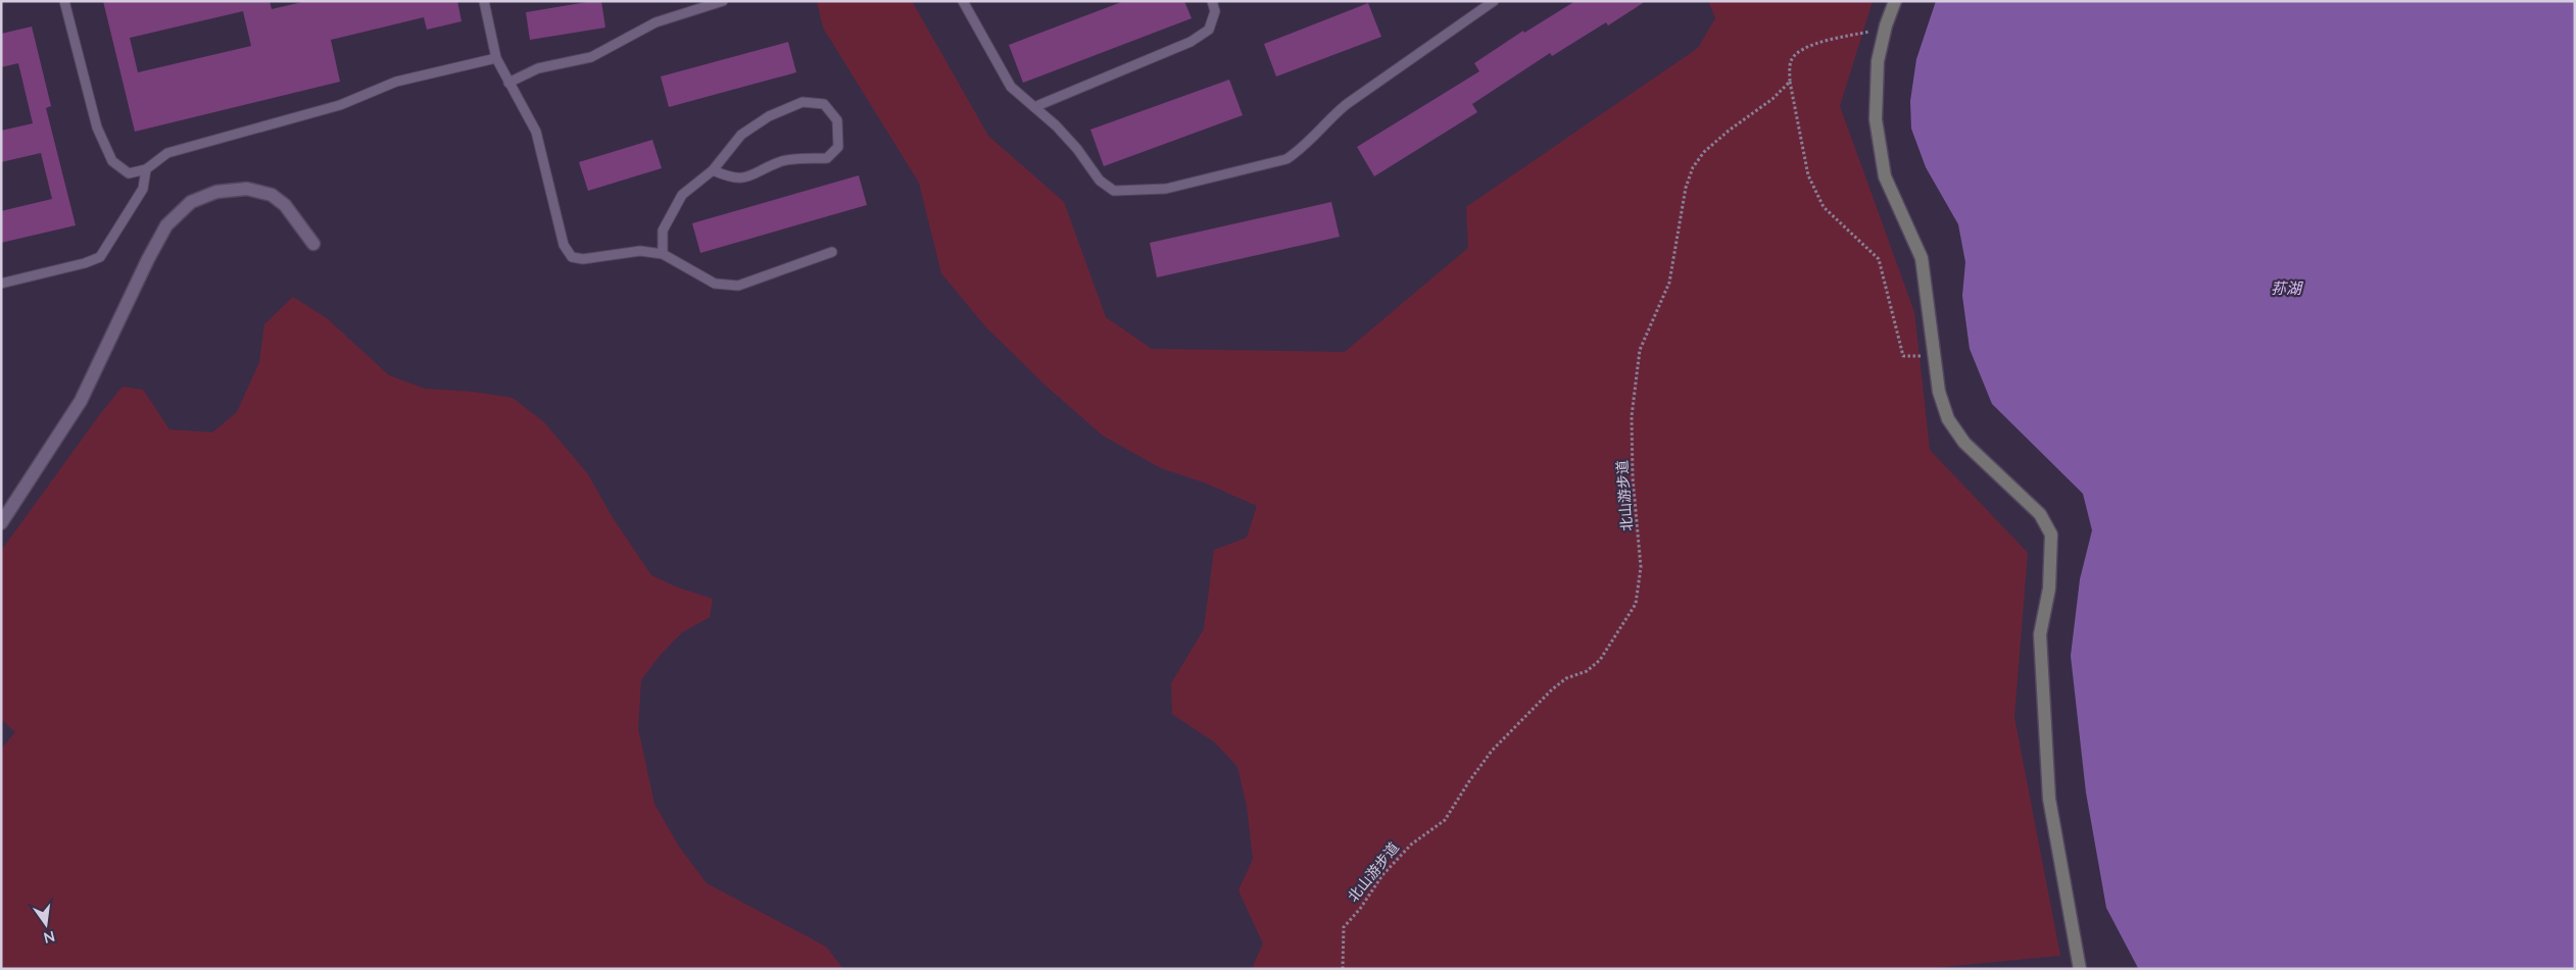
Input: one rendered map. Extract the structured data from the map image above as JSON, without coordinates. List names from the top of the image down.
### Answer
{
  "streets": {
    "path": ["北山游步道"]
  },
  "water": ["荪湖"],
  "north": "bottom"
}
